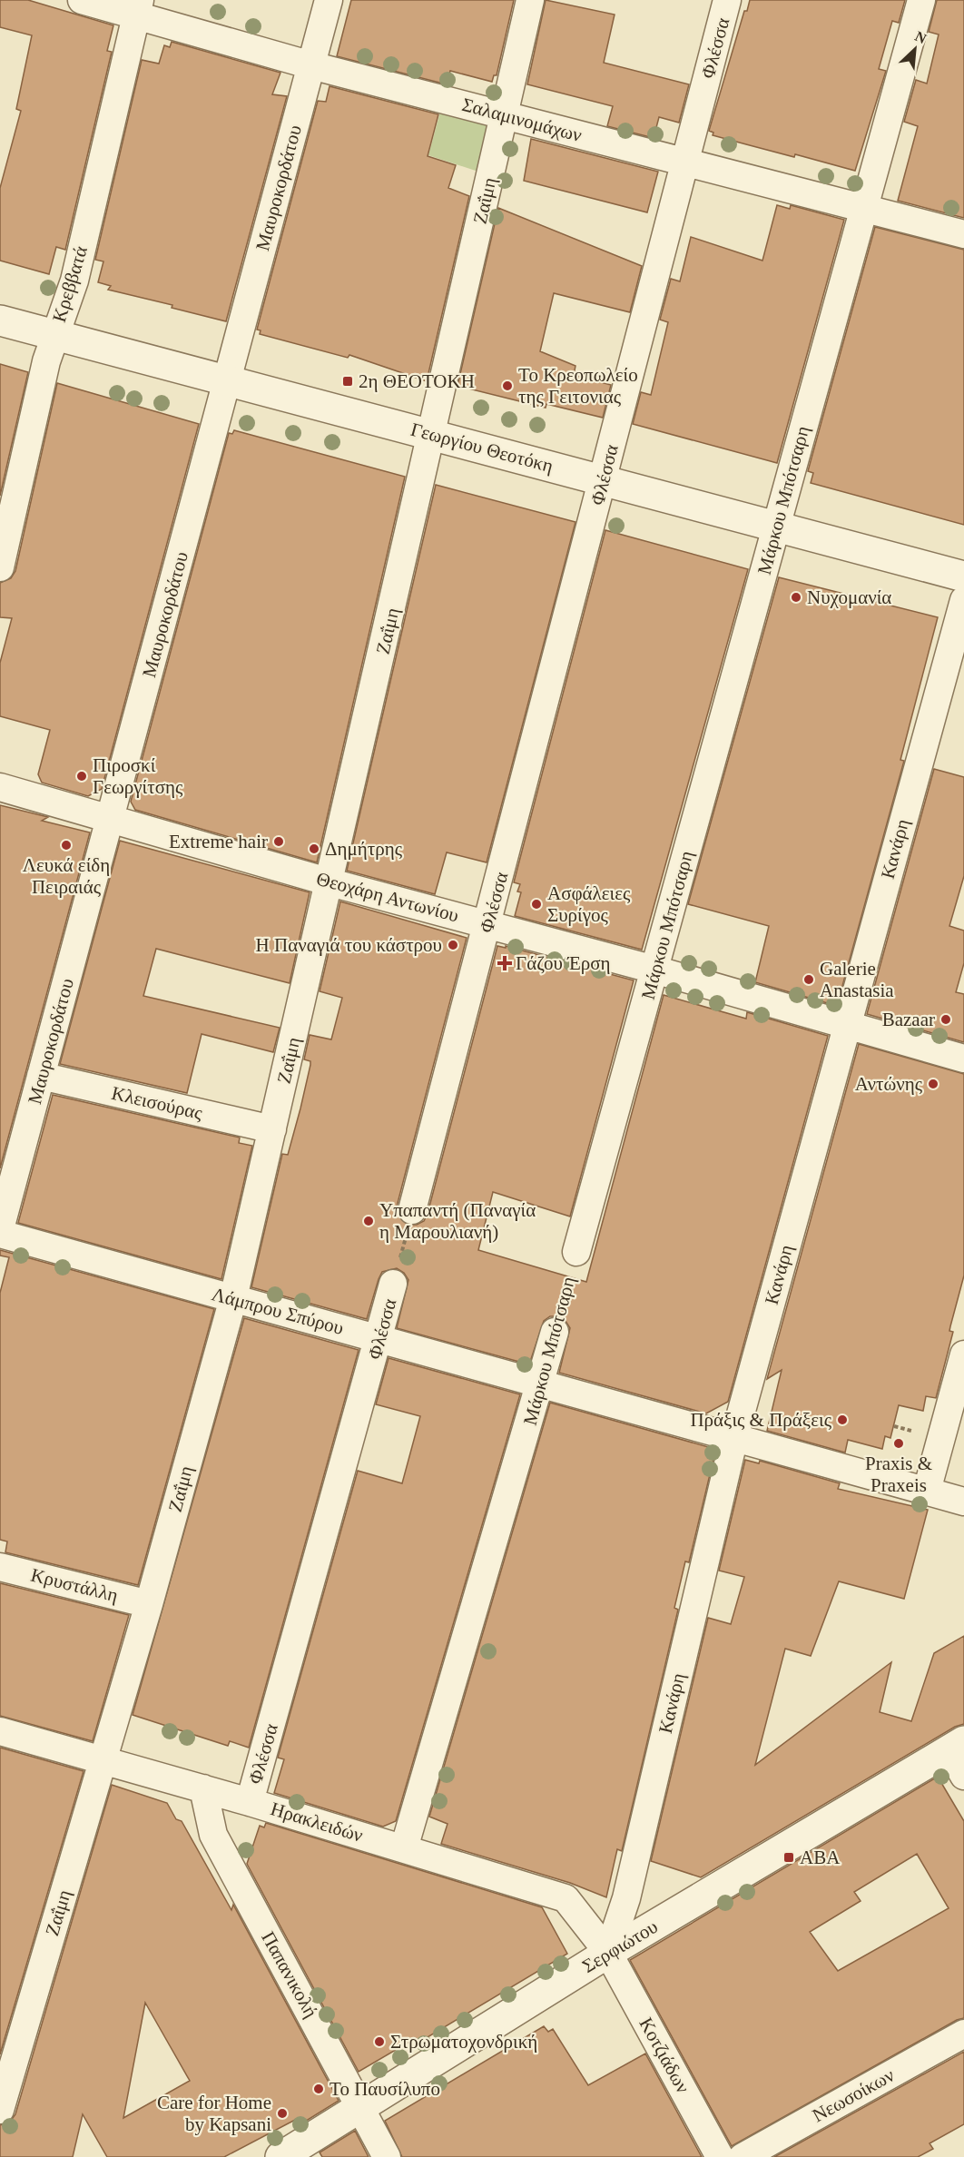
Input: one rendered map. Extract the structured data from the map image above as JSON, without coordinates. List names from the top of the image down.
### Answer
{
  "streets": {
    "street": [
      "Φλέσσα",
      "Σαλαμινομάχων",
      "Μαυροκορδάτου",
      "Ζαΐμη",
      "Κρεββατά",
      "Γεωργίου Θεοτόκη",
      "Μάρκου Μπότσαρη",
      "Κανάρη",
      "Θεοχάρη Αντωνίου",
      "Κλεισούρας",
      "Λάμπρου Σπύρου",
      "Κρυστάλλη",
      "Ηρακλειδών",
      "Σερφιώτου",
      "Παπανικολή",
      "Κοτζιάδων",
      "Νεωσοίκων"
    ]
  },
  "crossings": [
    ["Φλέσσα", "Σαλαμινομάχων"],
    ["Φλέσσα", "Γεωργίου Θεοτόκη"],
    ["Φλέσσα", "Θεοχάρη Αντωνίου"],
    ["Φλέσσα", "Λάμπρου Σπύρου"],
    ["Φλέσσα", "Ηρακλειδών"],
    ["Σαλαμινομάχων", "Μαυροκορδάτου"],
    ["Σαλαμινομάχων", "Ζαΐμη"],
    ["Σαλαμινομάχων", "Κρεββατά"],
    ["Σαλαμινομάχων", "Μάρκου Μπότσαρη"],
    ["Μαυροκορδάτου", "Γεωργίου Θεοτόκη"],
    ["Μαυροκορδάτου", "Θεοχάρη Αντωνίου"],
    ["Μαυροκορδάτου", "Κλεισούρας"],
    ["Ζαΐμη", "Γεωργίου Θεοτόκη"],
    ["Ζαΐμη", "Θεοχάρη Αντωνίου"],
    ["Ζαΐμη", "Κλεισούρας"],
    ["Ζαΐμη", "Λάμπρου Σπύρου"],
    ["Ζαΐμη", "Κρυστάλλη"],
    ["Ζαΐμη", "Ηρακλειδών"],
    ["Κρεββατά", "Γεωργίου Θεοτόκη"],
    ["Γεωργίου Θεοτόκη", "Μάρκου Μπότσαρη"],
    ["Μάρκου Μπότσαρη", "Θεοχάρη Αντωνίου"],
    ["Μάρκου Μπότσαρη", "Λάμπρου Σπύρου"],
    ["Μάρκου Μπότσαρη", "Ηρακλειδών"],
    ["Κανάρη", "Θεοχάρη Αντωνίου"],
    ["Κανάρη", "Λάμπρου Σπύρου"],
    ["Κανάρη", "Ηρακλειδών"],
    ["Κανάρη", "Σερφιώτου"],
    ["Κανάρη", "Κοτζιάδων"],
    ["Ηρακλειδών", "Σερφιώτου"],
    ["Ηρακλειδών", "Παπανικολή"],
    ["Ηρακλειδών", "Κοτζιάδων"],
    ["Σερφιώτου", "Παπανικολή"],
    ["Σερφιώτου", "Κοτζιάδων"]
  ],
  "places": {
    "transit": ["2η ΘΕΟΤΟΚΗ", "ΑΒΑ"],
    "other": [
      "Το Κρεοπωλείο της Γειτονιας",
      "Νυχομανία",
      "Πιροσκί Γεωργίτσης",
      "Extreme hair",
      "Λευκά είδη Πειραιάς",
      "Δημήτρης",
      "Ασφάλειες Συρίγος",
      "Η Παναγιά του κάστρου",
      "Galerie Anastasia",
      "Bazaar",
      "Αντώνης",
      "Υπαπαντή (Παναγία η Μαρουλιανή)",
      "Πράξις & Πράξεις",
      "Praxis & Praxeis",
      "Στρωματοχονδρική",
      "Το Παυσίλυπο",
      "Care for Home by Kapsani"
    ],
    "health": ["Γάζου Έρση"]
  },
  "north": "top right"
}
